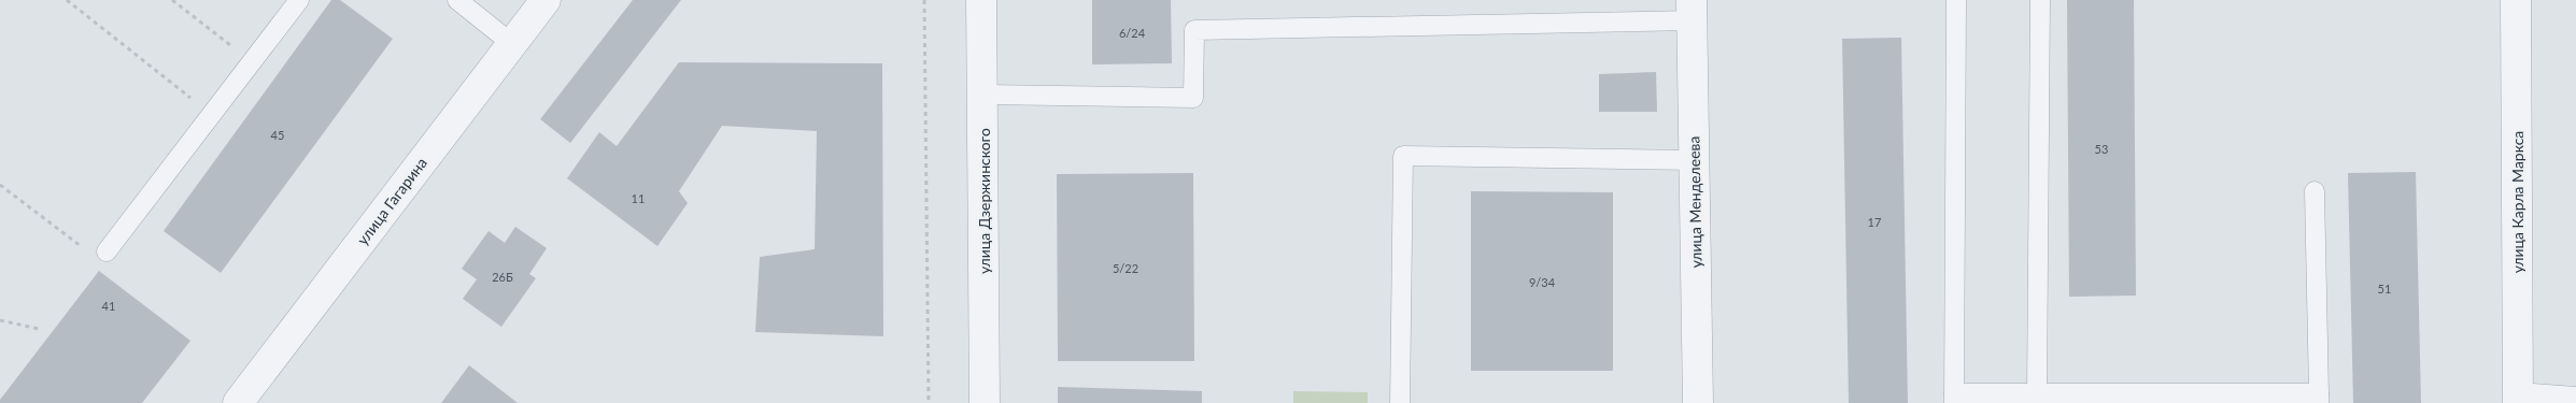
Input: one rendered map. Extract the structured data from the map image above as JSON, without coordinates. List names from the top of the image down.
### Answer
{
  "streets": {
    "street": [
      "улица Гагарина",
      "улица Дзержинского",
      "улица Менделеева",
      "улица Карла Маркса"
    ]
  },
  "house_numbers": [
    "6/24",
    "45",
    "53",
    "11",
    "17",
    "5/22",
    "26Б",
    "9/34",
    "51",
    "41"
  ]
}
